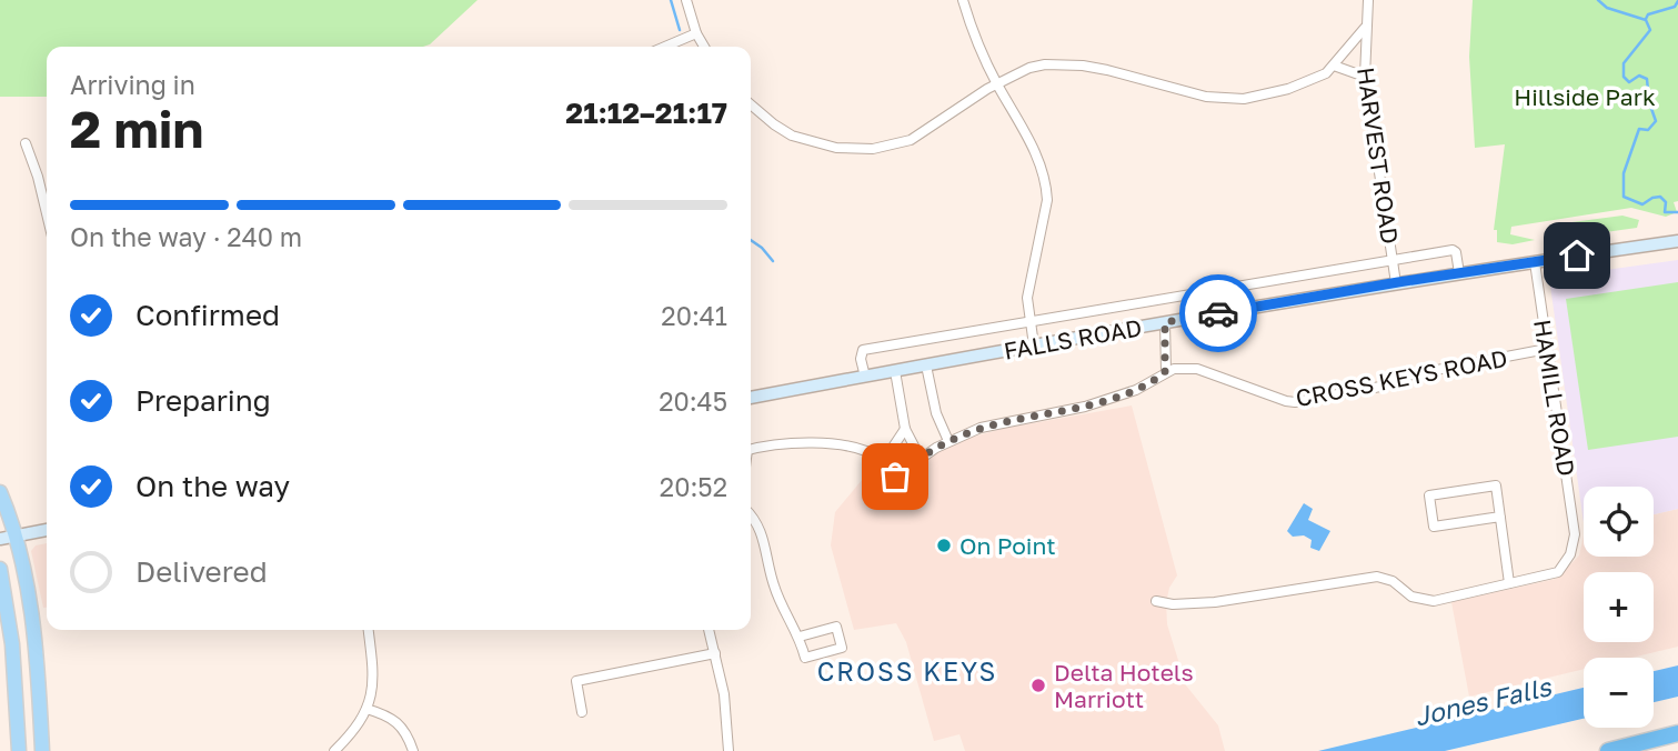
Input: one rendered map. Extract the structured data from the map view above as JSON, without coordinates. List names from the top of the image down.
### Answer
{
  "streets": {
    "main road": ["FALLS ROAD"],
    "street": ["HARVEST ROAD", "CROSS KEYS ROAD", "HAMILL ROAD"]
  },
  "crossings": [
    ["HARVEST ROAD", "FALLS ROAD"],
    ["FALLS ROAD", "HAMILL ROAD"],
    ["CROSS KEYS ROAD", "HAMILL ROAD"]
  ],
  "districts": ["CROSS KEYS"],
  "water": ["Jones Falls"],
  "parks": ["Hillside Park"],
  "places": ["On Point", "Delta Hotels Marriott"],
  "page": {
    "heading": ["2 min", "Arriving in", "21:12–21:17"],
    "bar": "On the way · 240 m",
    "list": [
      ["Confirmed", "20:41"],
      ["Preparing", "20:45"],
      ["On the way", "20:52"],
      "Delivered"
    ],
    "map_buttons": ["+", "−"]
  }
}
